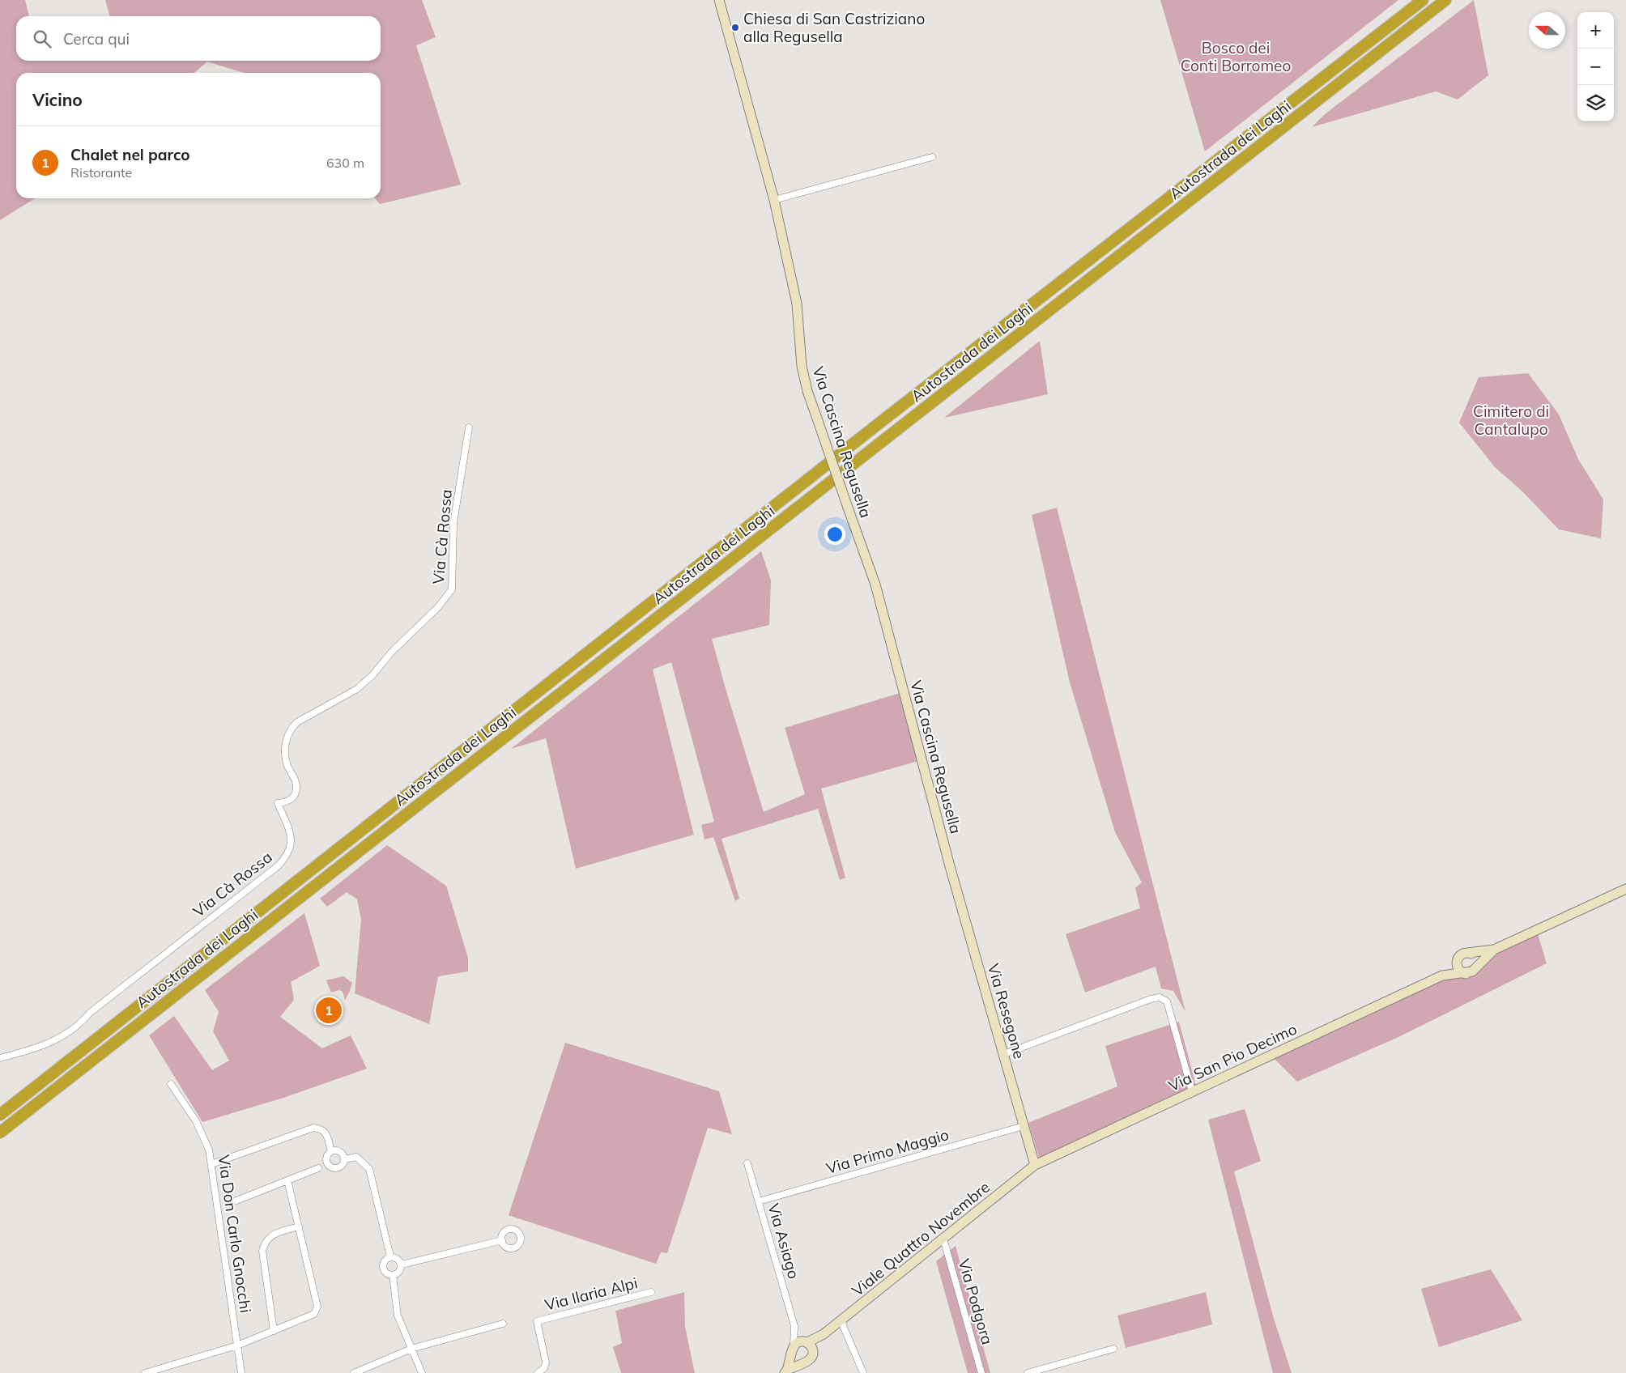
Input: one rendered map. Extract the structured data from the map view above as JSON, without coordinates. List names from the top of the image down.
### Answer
{
  "streets": {
    "highway": ["Autostrada dei Laghi"],
    "street": [
      "Via Cascina Regusella",
      "Via Cà Rossa",
      "Via Resegone",
      "Via San Pio Decimo",
      "Via Primo Maggio",
      "Via Don Carlo Gnocchi",
      "Viale Quattro Novembre",
      "Via Asiago",
      "Via Ilaria Alpi",
      "Via Podgora"
    ]
  },
  "crossings": [
    ["Via Cascina Regusella", "Via Resegone"],
    ["Via Resegone", "Via San Pio Decimo"],
    ["Via Resegone", "Via Primo Maggio"],
    ["Via Resegone", "Viale Quattro Novembre"],
    ["Via San Pio Decimo", "Viale Quattro Novembre"],
    ["Via Primo Maggio", "Via Asiago"],
    ["Viale Quattro Novembre", "Via Asiago"],
    ["Viale Quattro Novembre", "Via Podgora"]
  ],
  "parks": ["Bosco dei Conti Borromeo", "Cimitero di Cantalupo"],
  "places": ["Chiesa di San Castriziano alla Regusella"],
  "north": "left",
  "page": {
    "map_buttons": ["+", "−"],
    "search": "Cerca qui",
    "heading": "Vicino",
    "list": [
      {
        "mark": "1",
        "name": "Chalet nel parco",
        "note": "Ristorante",
        "value": "630 m"
      }
    ],
    "pins": "1"
  }
}
